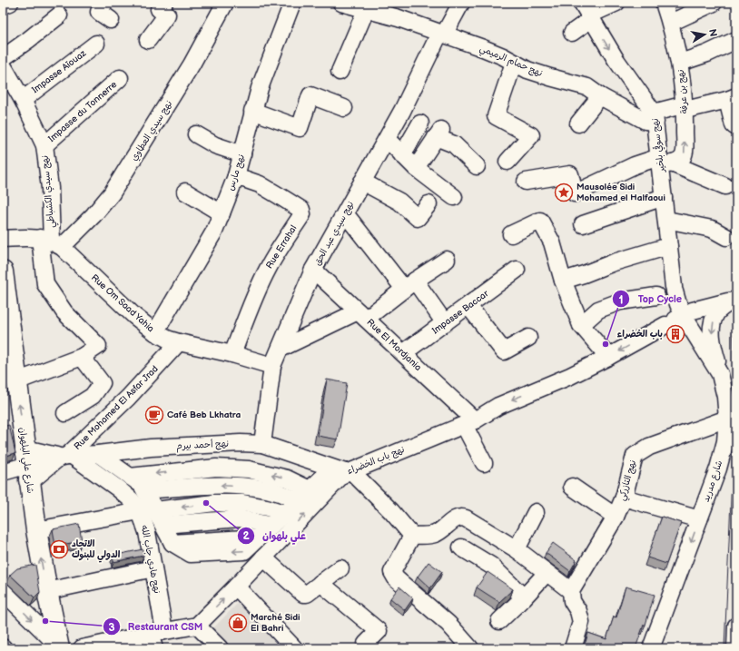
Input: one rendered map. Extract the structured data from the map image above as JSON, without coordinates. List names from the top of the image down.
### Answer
{
  "streets": {
    "main road": ["شارع علي البلهوان"],
    "street": [
      "نهج حمام الرميمي",
      "Impasse Aĩouaz",
      "نهج بن عرفة",
      "Impasse du Tonnerre",
      "نهج سيدي العطاوي",
      "نهج سوقي بلخير",
      "نهج مارس",
      "نهج سيدي الكشباطي",
      "نهج سيدي عبد الحق",
      "Rue Errahal",
      "Rue Om Saad Yahia",
      "Impasse Baccar",
      "Rue El Mordjania",
      "Rue Mohamed El Asfar Jrad",
      "نهج أحمد بيرم",
      "نهج باب الخضراء",
      "نهج التازركي",
      "شارع مدريد",
      "نهج هادي جاب الله"
    ]
  },
  "crossings": [
    ["نهج حمام الرميمي", "نهج سوقي بلخير"],
    ["نهج حمام الرميمي", "نهج سيدي عبد الحق"],
    ["Impasse Aĩouaz", "نهج سيدي الكشباطي"],
    ["نهج بن عرفة", "نهج سوقي بلخير"],
    ["Impasse du Tonnerre", "نهج سيدي الكشباطي"],
    ["نهج سيدي العطاوي", "نهج سيدي الكشباطي"],
    ["نهج سيدي العطاوي", "Rue Om Saad Yahia"],
    ["نهج سوقي بلخير", "نهج باب الخضراء"],
    ["نهج سوقي بلخير", "شارع مدريد"],
    ["نهج مارس", "Rue Errahal"],
    ["نهج مارس", "Rue Om Saad Yahia"],
    ["نهج سيدي الكشباطي", "Rue Om Saad Yahia"],
    ["نهج سيدي عبد الحق", "Rue Om Saad Yahia"],
    ["نهج سيدي عبد الحق", "Rue El Mordjania"],
    ["نهج سيدي عبد الحق", "نهج أحمد بيرم"],
    ["Rue Errahal", "Rue Om Saad Yahia"],
    ["Rue Om Saad Yahia", "Rue Mohamed El Asfar Jrad"],
    ["Impasse Baccar", "Rue El Mordjania"],
    ["Rue El Mordjania", "نهج باب الخضراء"],
    ["Rue Mohamed El Asfar Jrad", "نهج أحمد بيرم"],
    ["Rue Mohamed El Asfar Jrad", "نهج هادي جاب الله"],
    ["نهج أحمد بيرم", "نهج باب الخضراء"],
    ["نهج أحمد بيرم", "نهج هادي جاب الله"],
    ["نهج باب الخضراء", "شارع مدريد"],
    ["نهج التازركي", "شارع مدريد"]
  ],
  "one_way": ["نهج سوقي بلخير", "شارع علي البلهوان"],
  "places": {
    "place": ["Mausolée Sidi Mohamed el Halfaoui"],
    "building": ["باب الخضراء"],
    "other": ["Top Cycle", "علي بلهوان", "Restaurant CSM"],
    "cafe": ["Café Beb Lkhatra"],
    "bank": ["الاتحاد الدولي للبنوك"],
    "shop": ["Marché Sidi El Bahri"]
  },
  "north": "right"
}
